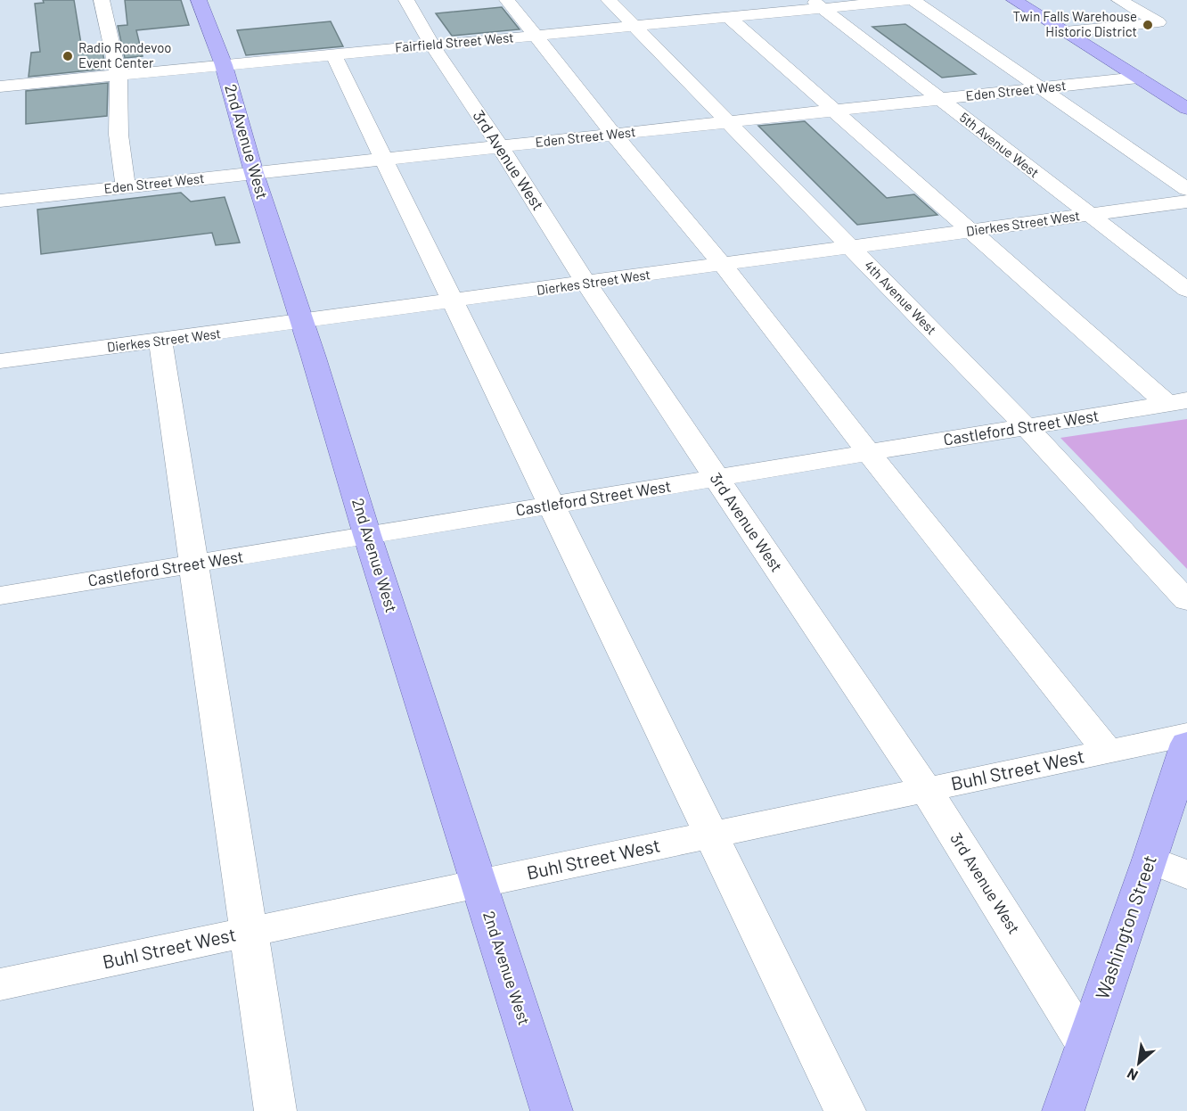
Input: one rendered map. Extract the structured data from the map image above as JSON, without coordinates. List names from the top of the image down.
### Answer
{
  "streets": {
    "main road": ["2nd Avenue West", "Washington Street"],
    "street": [
      "Fairfield Street West",
      "Eden Street West",
      "5th Avenue West",
      "3rd Avenue West",
      "Dierkes Street West",
      "4th Avenue West",
      "Castleford Street West",
      "Buhl Street West"
    ]
  },
  "crossings": [
    ["Fairfield Street West", "2nd Avenue West"],
    ["Fairfield Street West", "5th Avenue West"],
    ["Fairfield Street West", "3rd Avenue West"],
    ["Fairfield Street West", "4th Avenue West"],
    ["Eden Street West", "2nd Avenue West"],
    ["Eden Street West", "5th Avenue West"],
    ["Eden Street West", "3rd Avenue West"],
    ["Eden Street West", "4th Avenue West"],
    ["2nd Avenue West", "Dierkes Street West"],
    ["2nd Avenue West", "Castleford Street West"],
    ["2nd Avenue West", "Buhl Street West"],
    ["5th Avenue West", "Dierkes Street West"],
    ["3rd Avenue West", "Dierkes Street West"],
    ["3rd Avenue West", "Castleford Street West"],
    ["3rd Avenue West", "Buhl Street West"],
    ["3rd Avenue West", "Washington Street"],
    ["Dierkes Street West", "4th Avenue West"],
    ["4th Avenue West", "Castleford Street West"]
  ],
  "places": ["Twin Falls Warehouse Historic District", "Radio Rondevoo Event Center"],
  "north": "bottom left"
}
